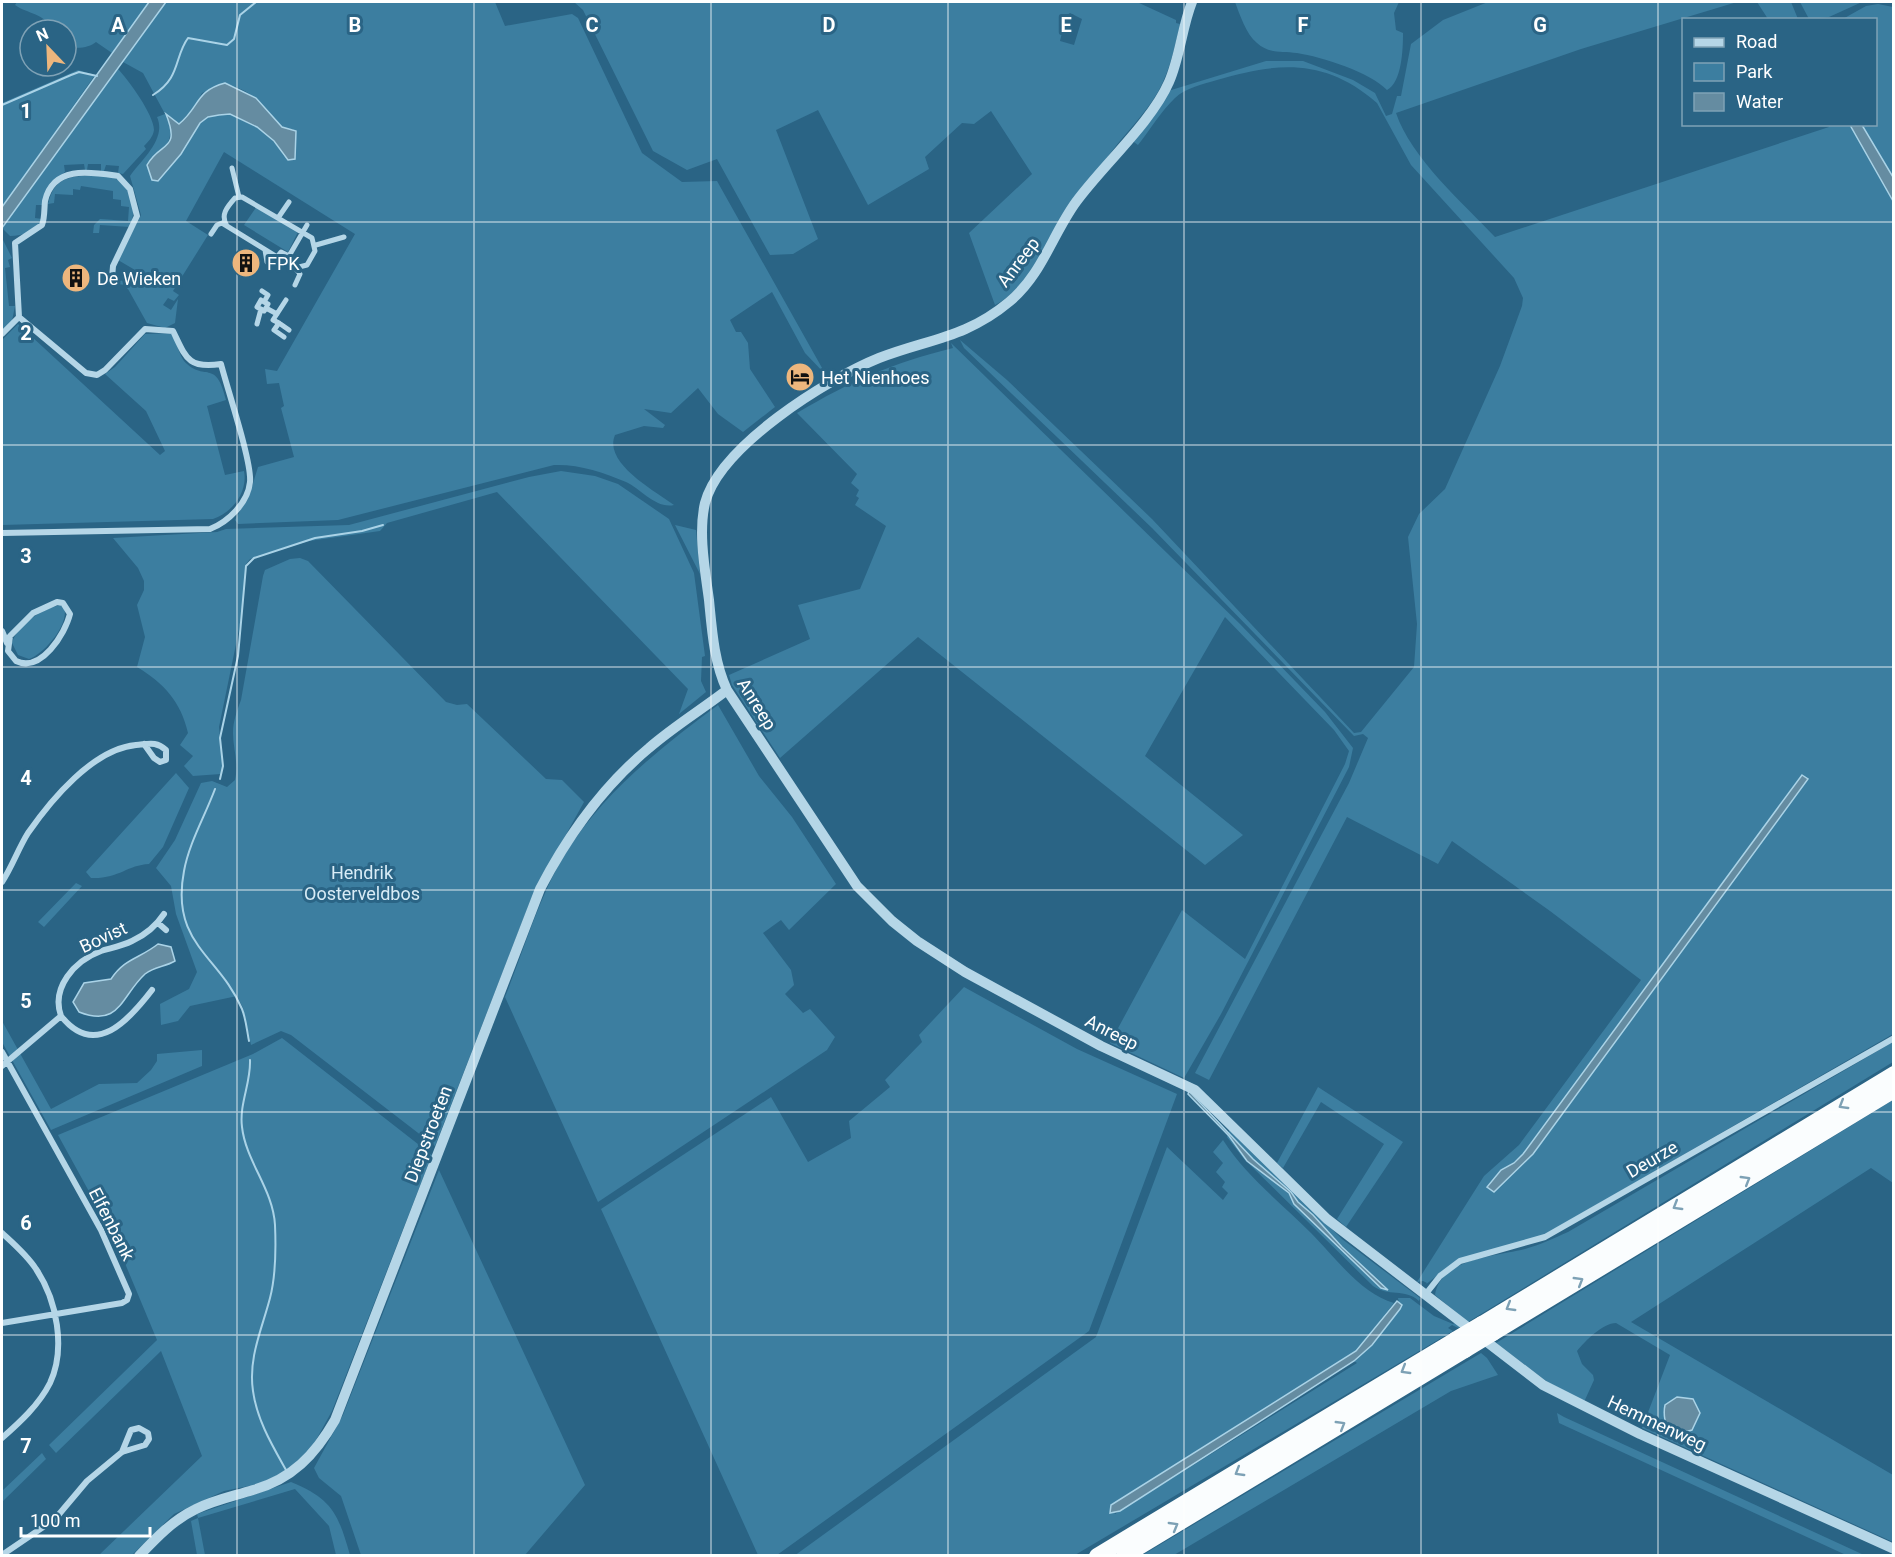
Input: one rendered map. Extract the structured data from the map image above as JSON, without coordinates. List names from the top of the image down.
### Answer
{
  "streets": {
    "street": [
      "Anreep",
      "Bovist",
      "Diepstroeten",
      "Deurze",
      "Elfenbank",
      "Hemmenweg"
    ]
  },
  "crossings": [
    ["Anreep", "Diepstroeten"],
    ["Anreep", "Deurze"],
    ["Anreep", "Hemmenweg"],
    ["Deurze", "Hemmenweg"]
  ],
  "parks": ["Hendrik Oosterveldbos"],
  "places": {
    "building": ["FPK", "De Wieken"],
    "hotel": ["Het Nienhoes"]
  },
  "legend": ["Road", "Park", "Water"],
  "scale_bar": "100 m",
  "north": "top left",
  "grid": {
    "columns": [
      "A",
      "B",
      "C",
      "D",
      "E",
      "F",
      "G"
    ],
    "rows": [
      "1",
      "2",
      "3",
      "4",
      "5",
      "6",
      "7"
    ]
  }
}
